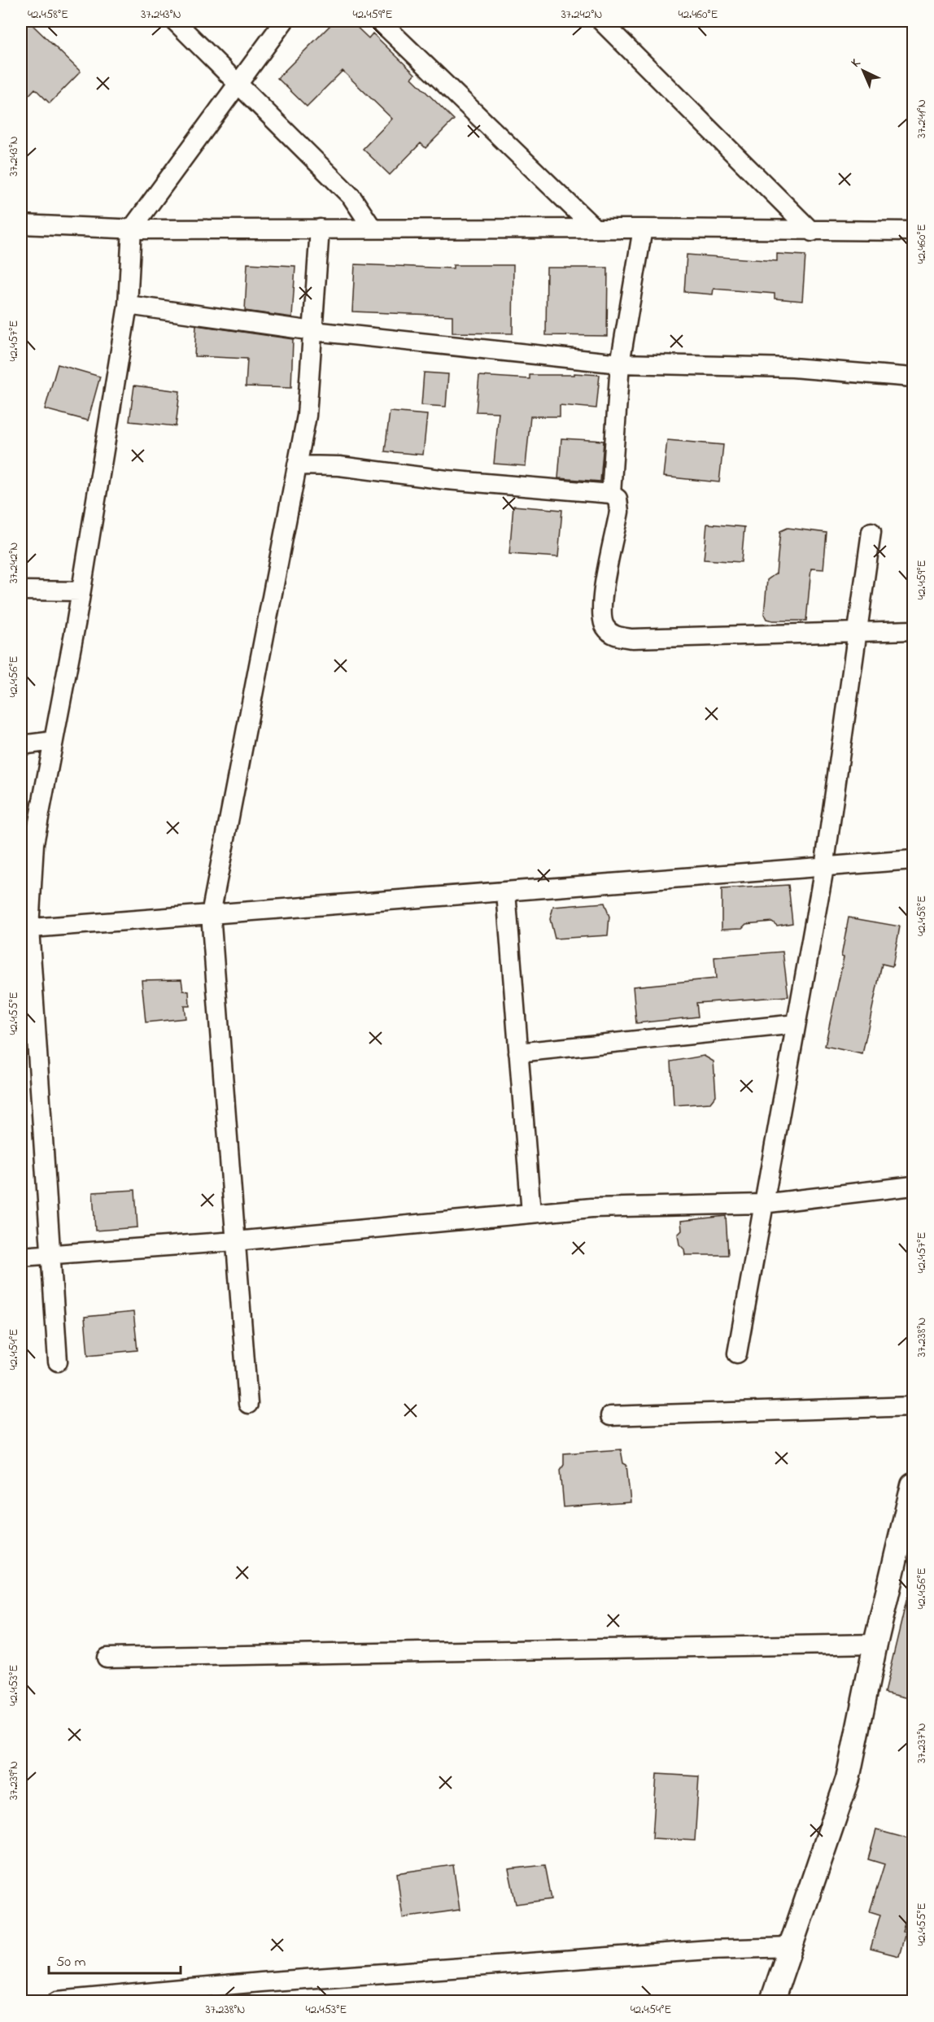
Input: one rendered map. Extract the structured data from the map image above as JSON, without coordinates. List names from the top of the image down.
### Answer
{
  "scale_bar": "50 m",
  "north": "top left",
  "coordinates": [
    "42.458°E",
    "37.243°N",
    "42.459°E",
    "37.242°N",
    "42.460°E",
    "37.241°N",
    "42.457°E",
    "42.456°E",
    "42.455°E",
    "37.238°N",
    "42.454°E",
    "42.453°E",
    "37.237°N",
    "37.239°N"
  ]
}
